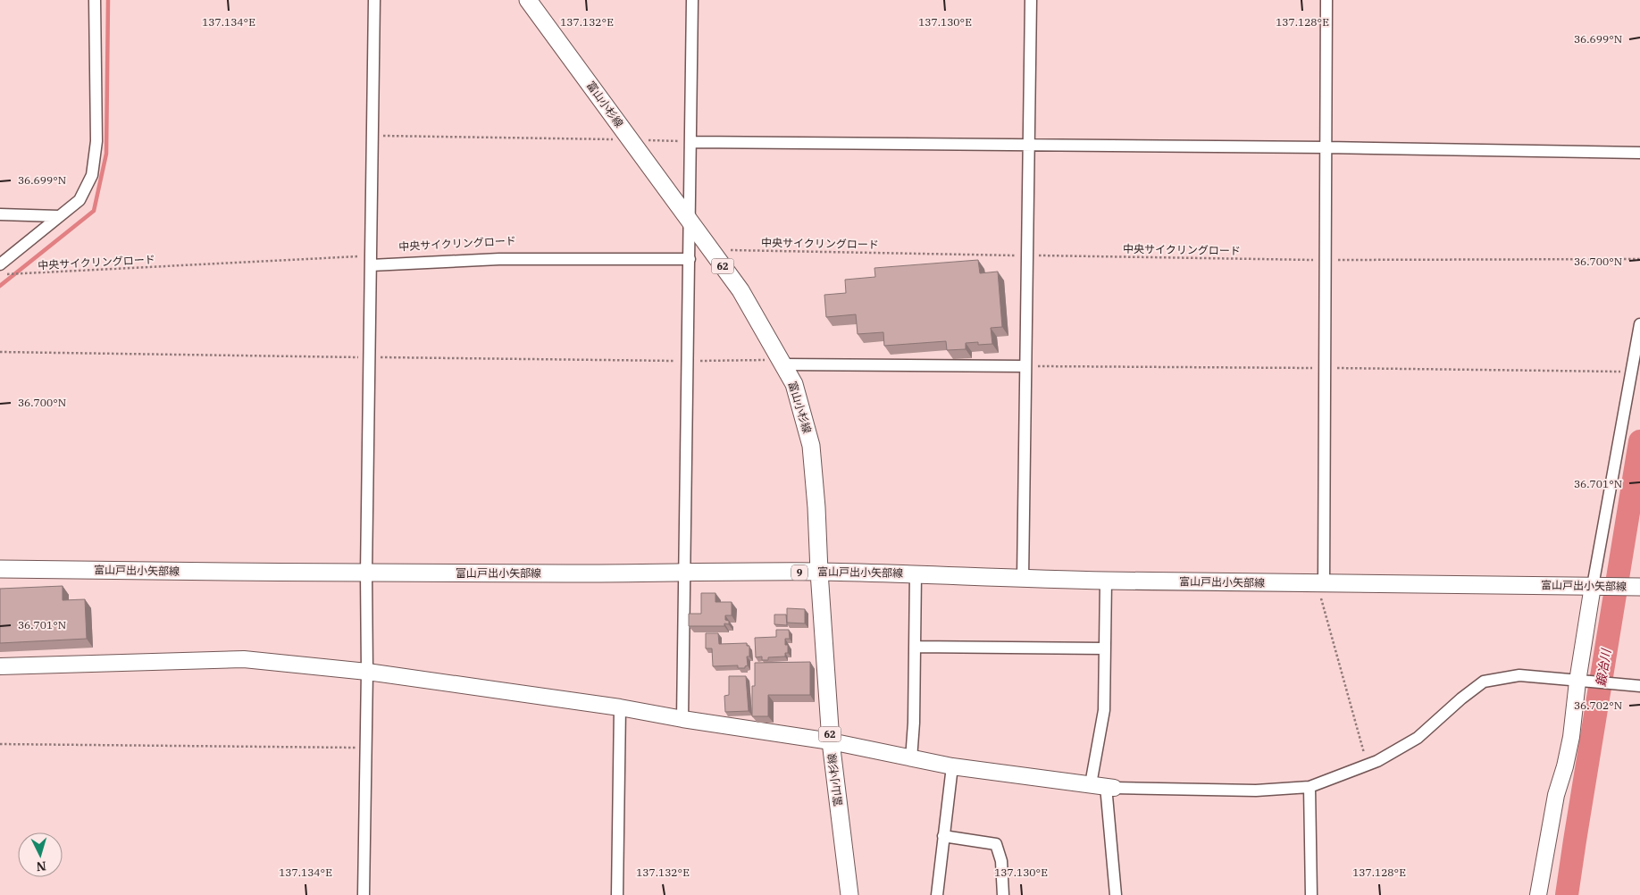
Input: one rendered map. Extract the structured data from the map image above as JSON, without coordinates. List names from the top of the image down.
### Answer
{
  "streets": {
    "main road": [
      "富山小杉線",
      "62",
      "富山戸出小矢部線",
      "9"
    ],
    "path": ["中央サイクリングロード"]
  },
  "crossings": [
    ["富山小杉線", "中央サイクリングロード"],
    ["富山小杉線", "富山戸出小矢部線"]
  ],
  "water": ["鍛冶川"],
  "north": "bottom",
  "coordinates": [
    "137.134°E",
    "137.132°E",
    "137.130°E",
    "137.128°E",
    "36.699°N",
    "36.700°N",
    "36.701°N",
    "36.702°N"
  ]
}
